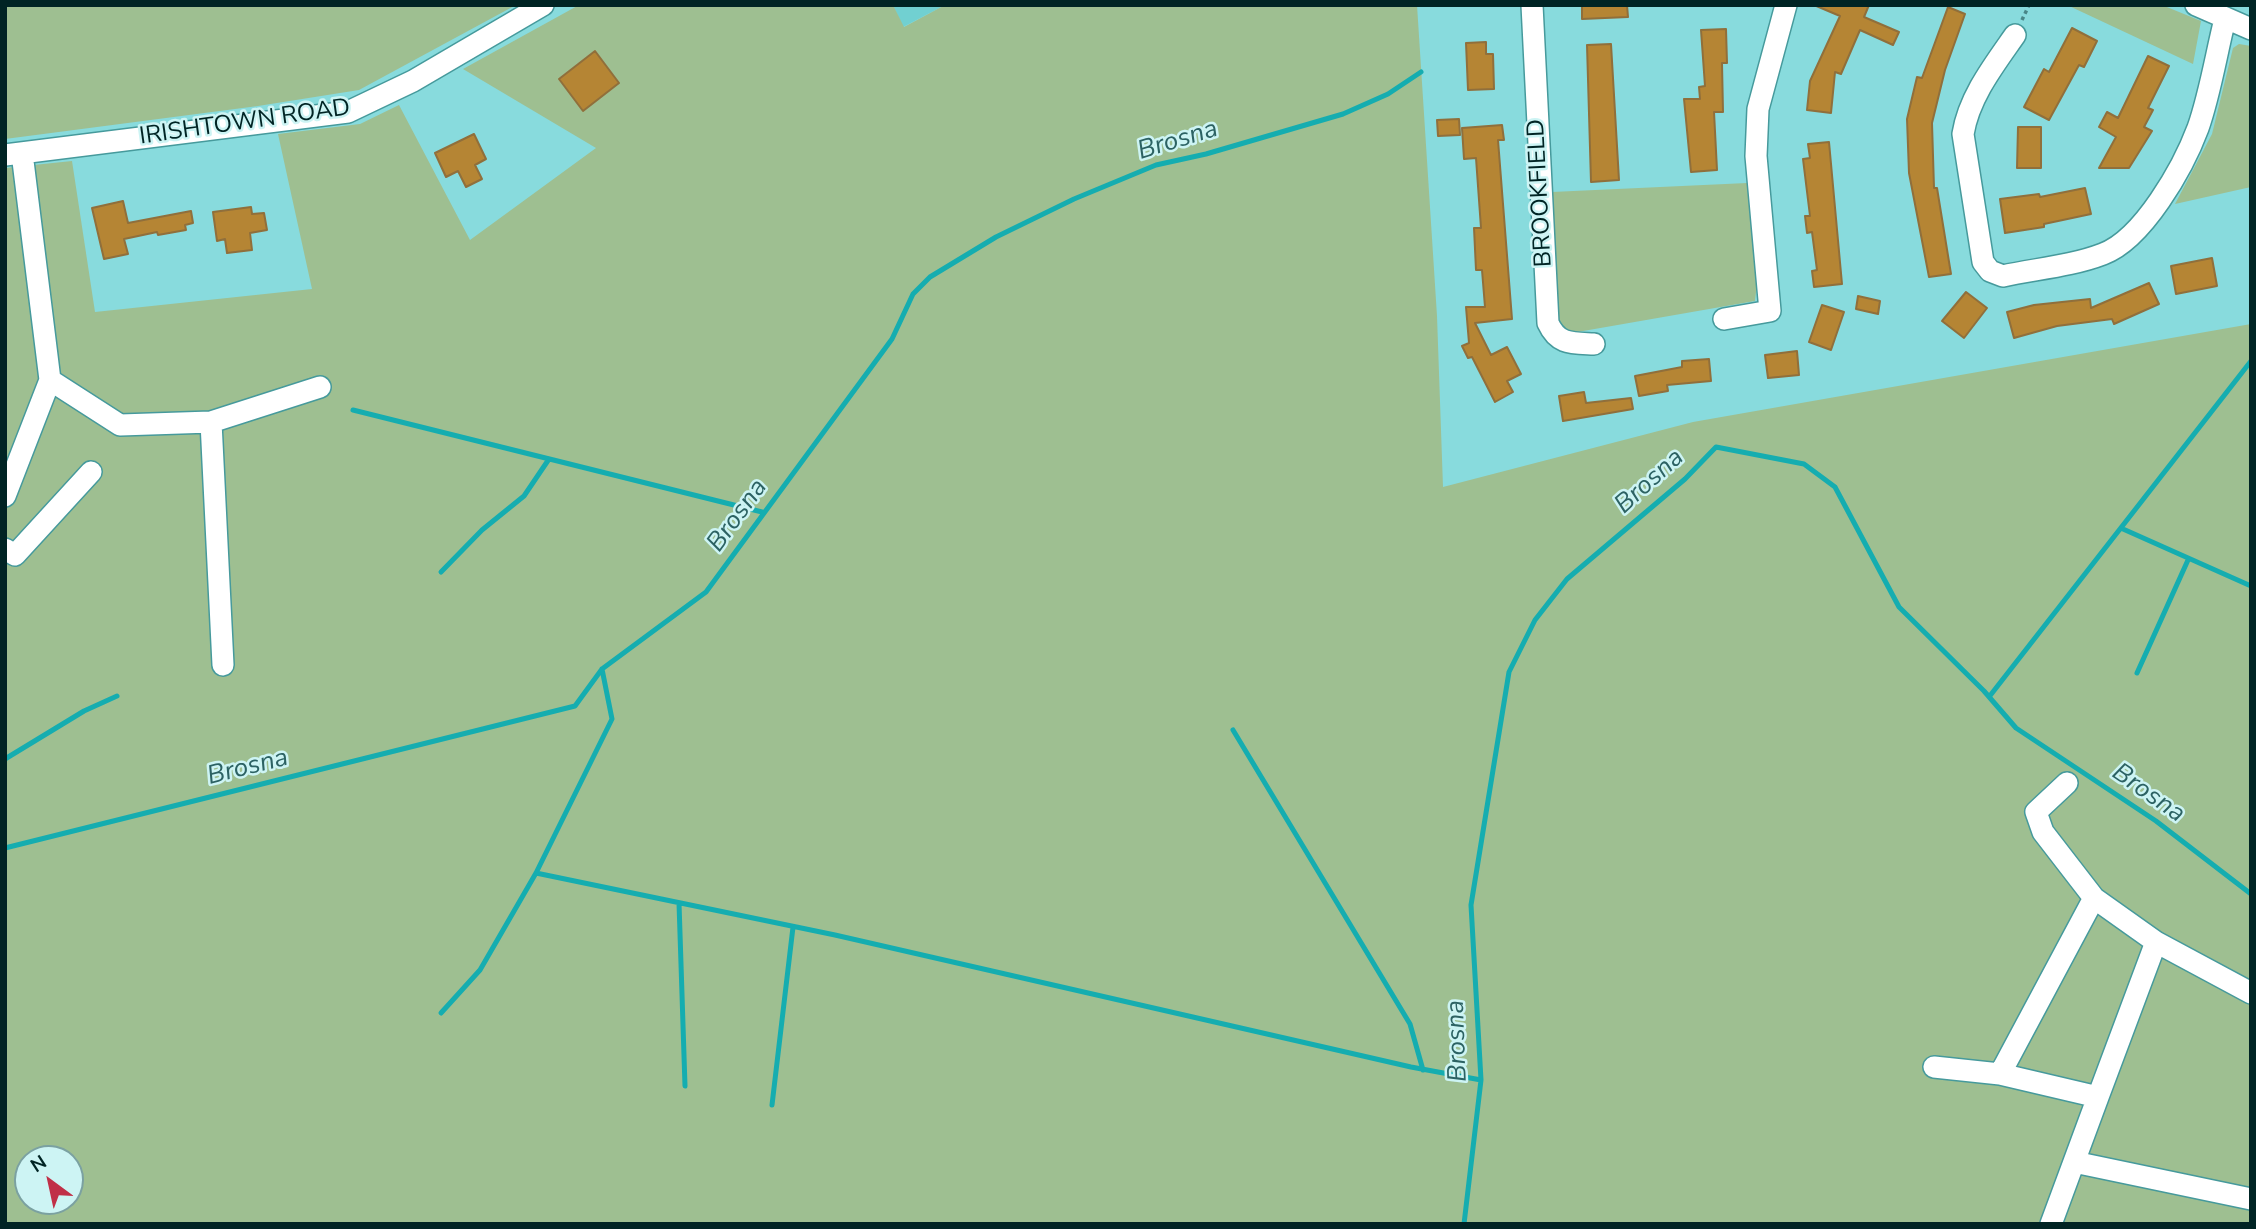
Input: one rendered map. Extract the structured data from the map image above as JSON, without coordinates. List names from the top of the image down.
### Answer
{
  "streets": {
    "street": ["IRISHTOWN ROAD", "BROOKFIELD"]
  },
  "water": ["Brosna"],
  "north": "top left"
}
